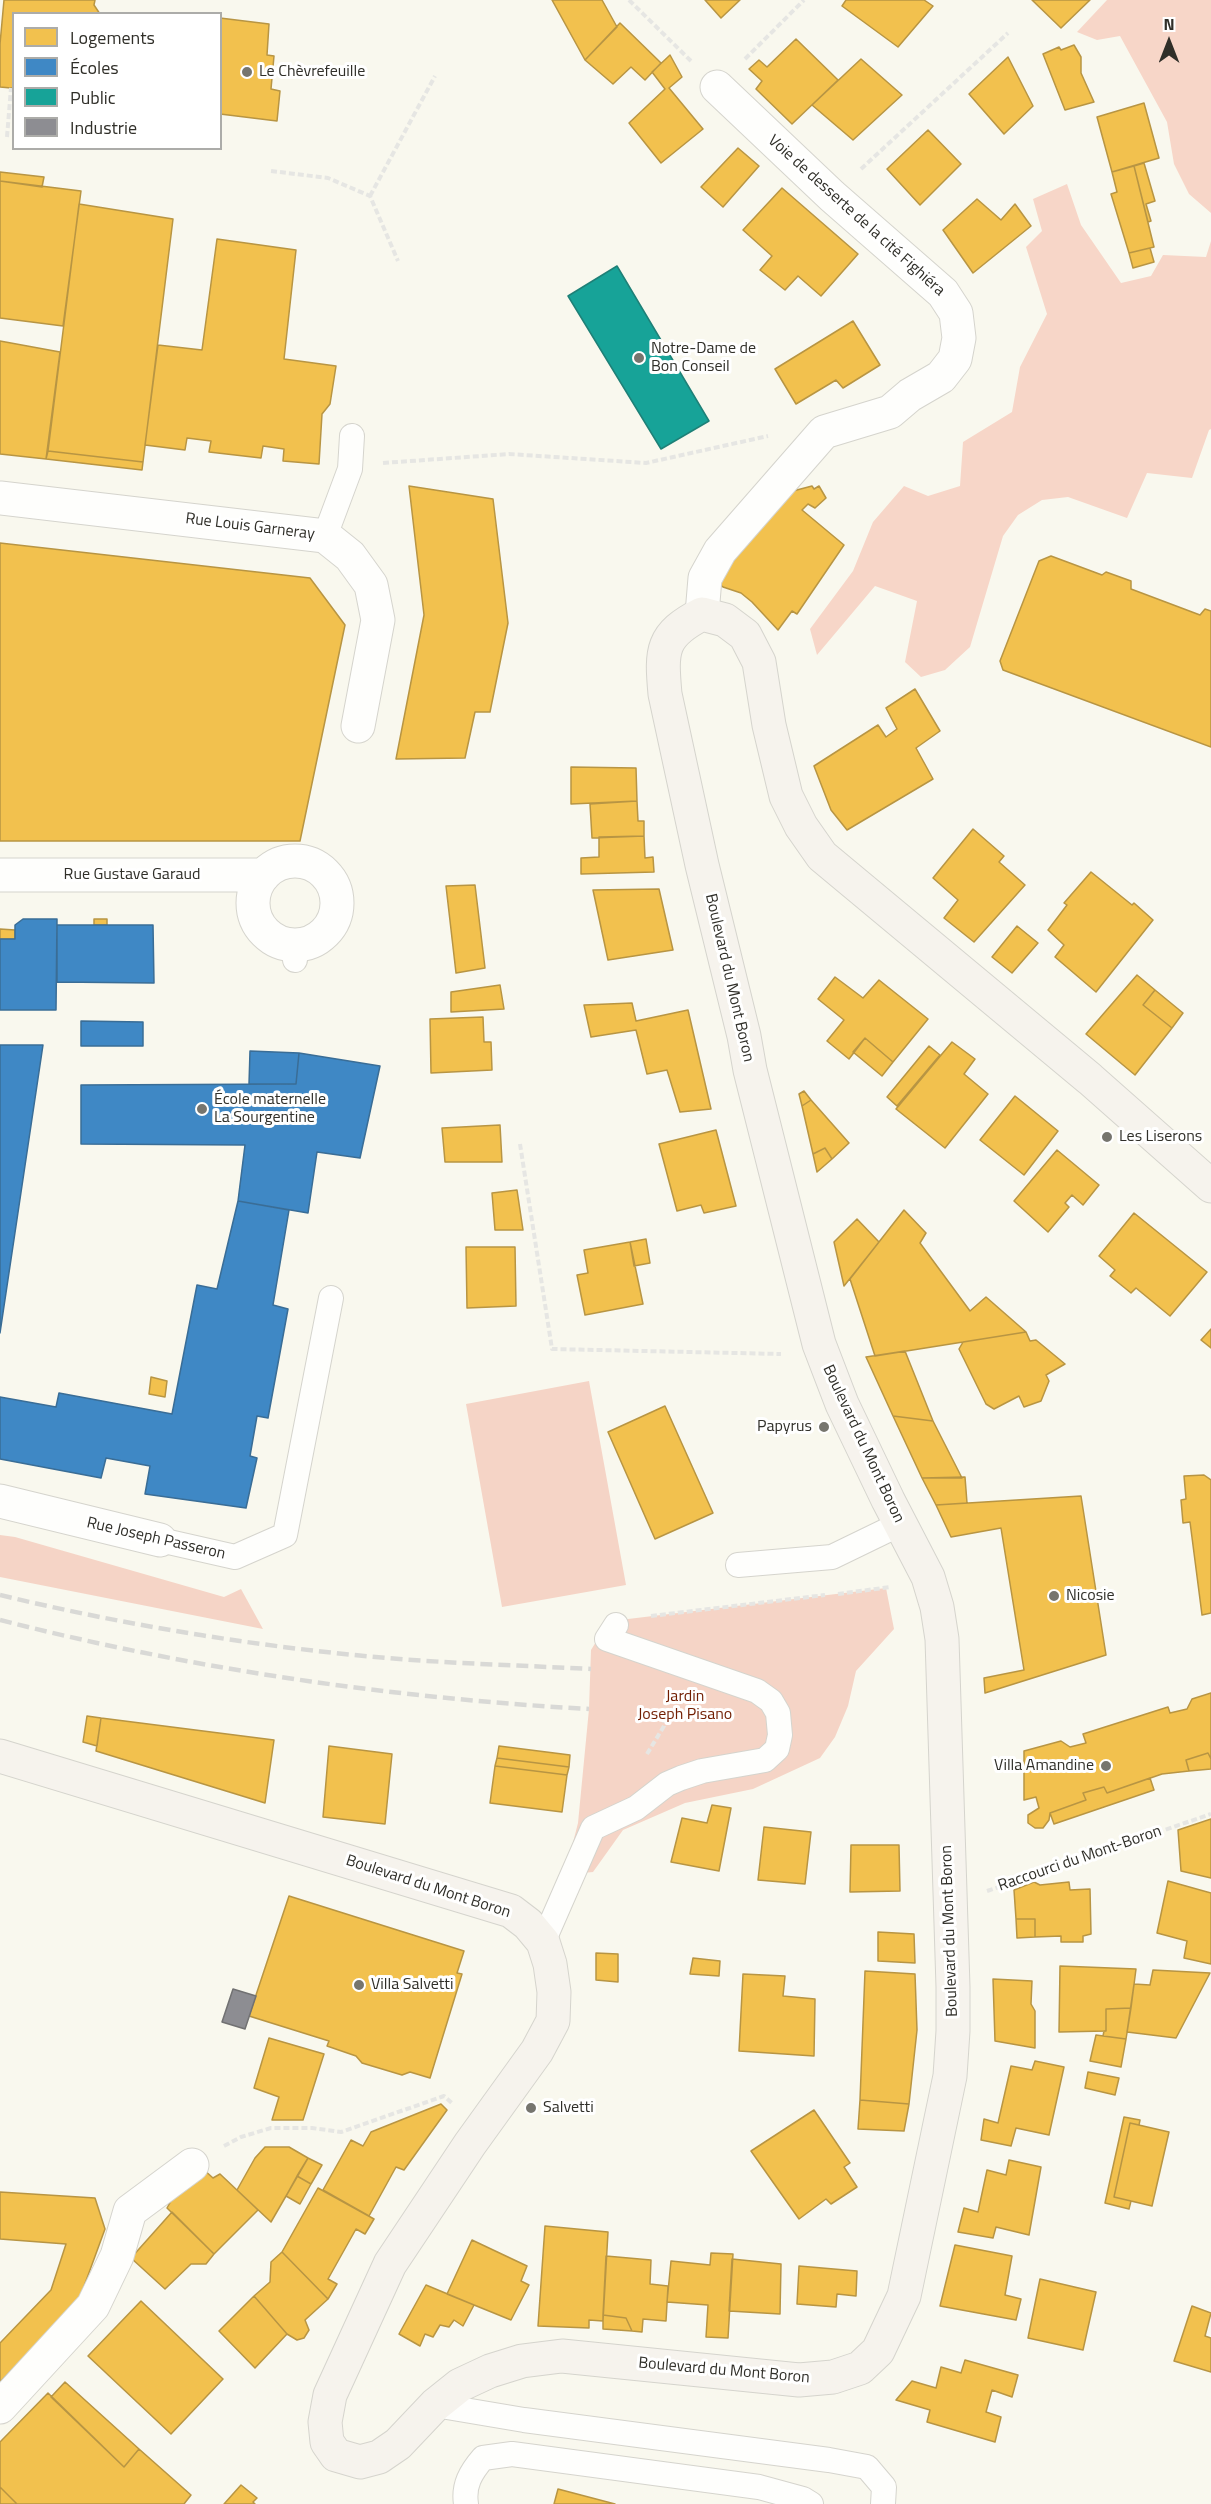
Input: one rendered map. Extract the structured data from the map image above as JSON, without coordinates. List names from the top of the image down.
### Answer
{
  "streets": {
    "street": [
      "Voie de desserte de la cité Fighiéra",
      "Rue Louis Garneray",
      "Rue Gustave Garaud",
      "Boulevard du Mont Boron",
      "Rue Joseph Passeron"
    ],
    "path": ["Raccourci du Mont-Boron"]
  },
  "crossings": [
    ["Voie de desserte de la cité Fighiéra", "Boulevard du Mont Boron"],
    ["Boulevard du Mont Boron", "Raccourci du Mont-Boron"]
  ],
  "parks": ["Jardin Joseph Pisano"],
  "places": [
    "Le Chèvrefeuille",
    "Notre-Dame de Bon Conseil",
    "École maternelle La Sourgentine",
    "Les Liserons",
    "Papyrus",
    "Nicosie",
    "Villa Amandine",
    "Villa Salvetti",
    "Salvetti"
  ],
  "legend": [
    "Logements",
    "Écoles",
    "Public",
    "Industrie"
  ],
  "north": "top"
}
